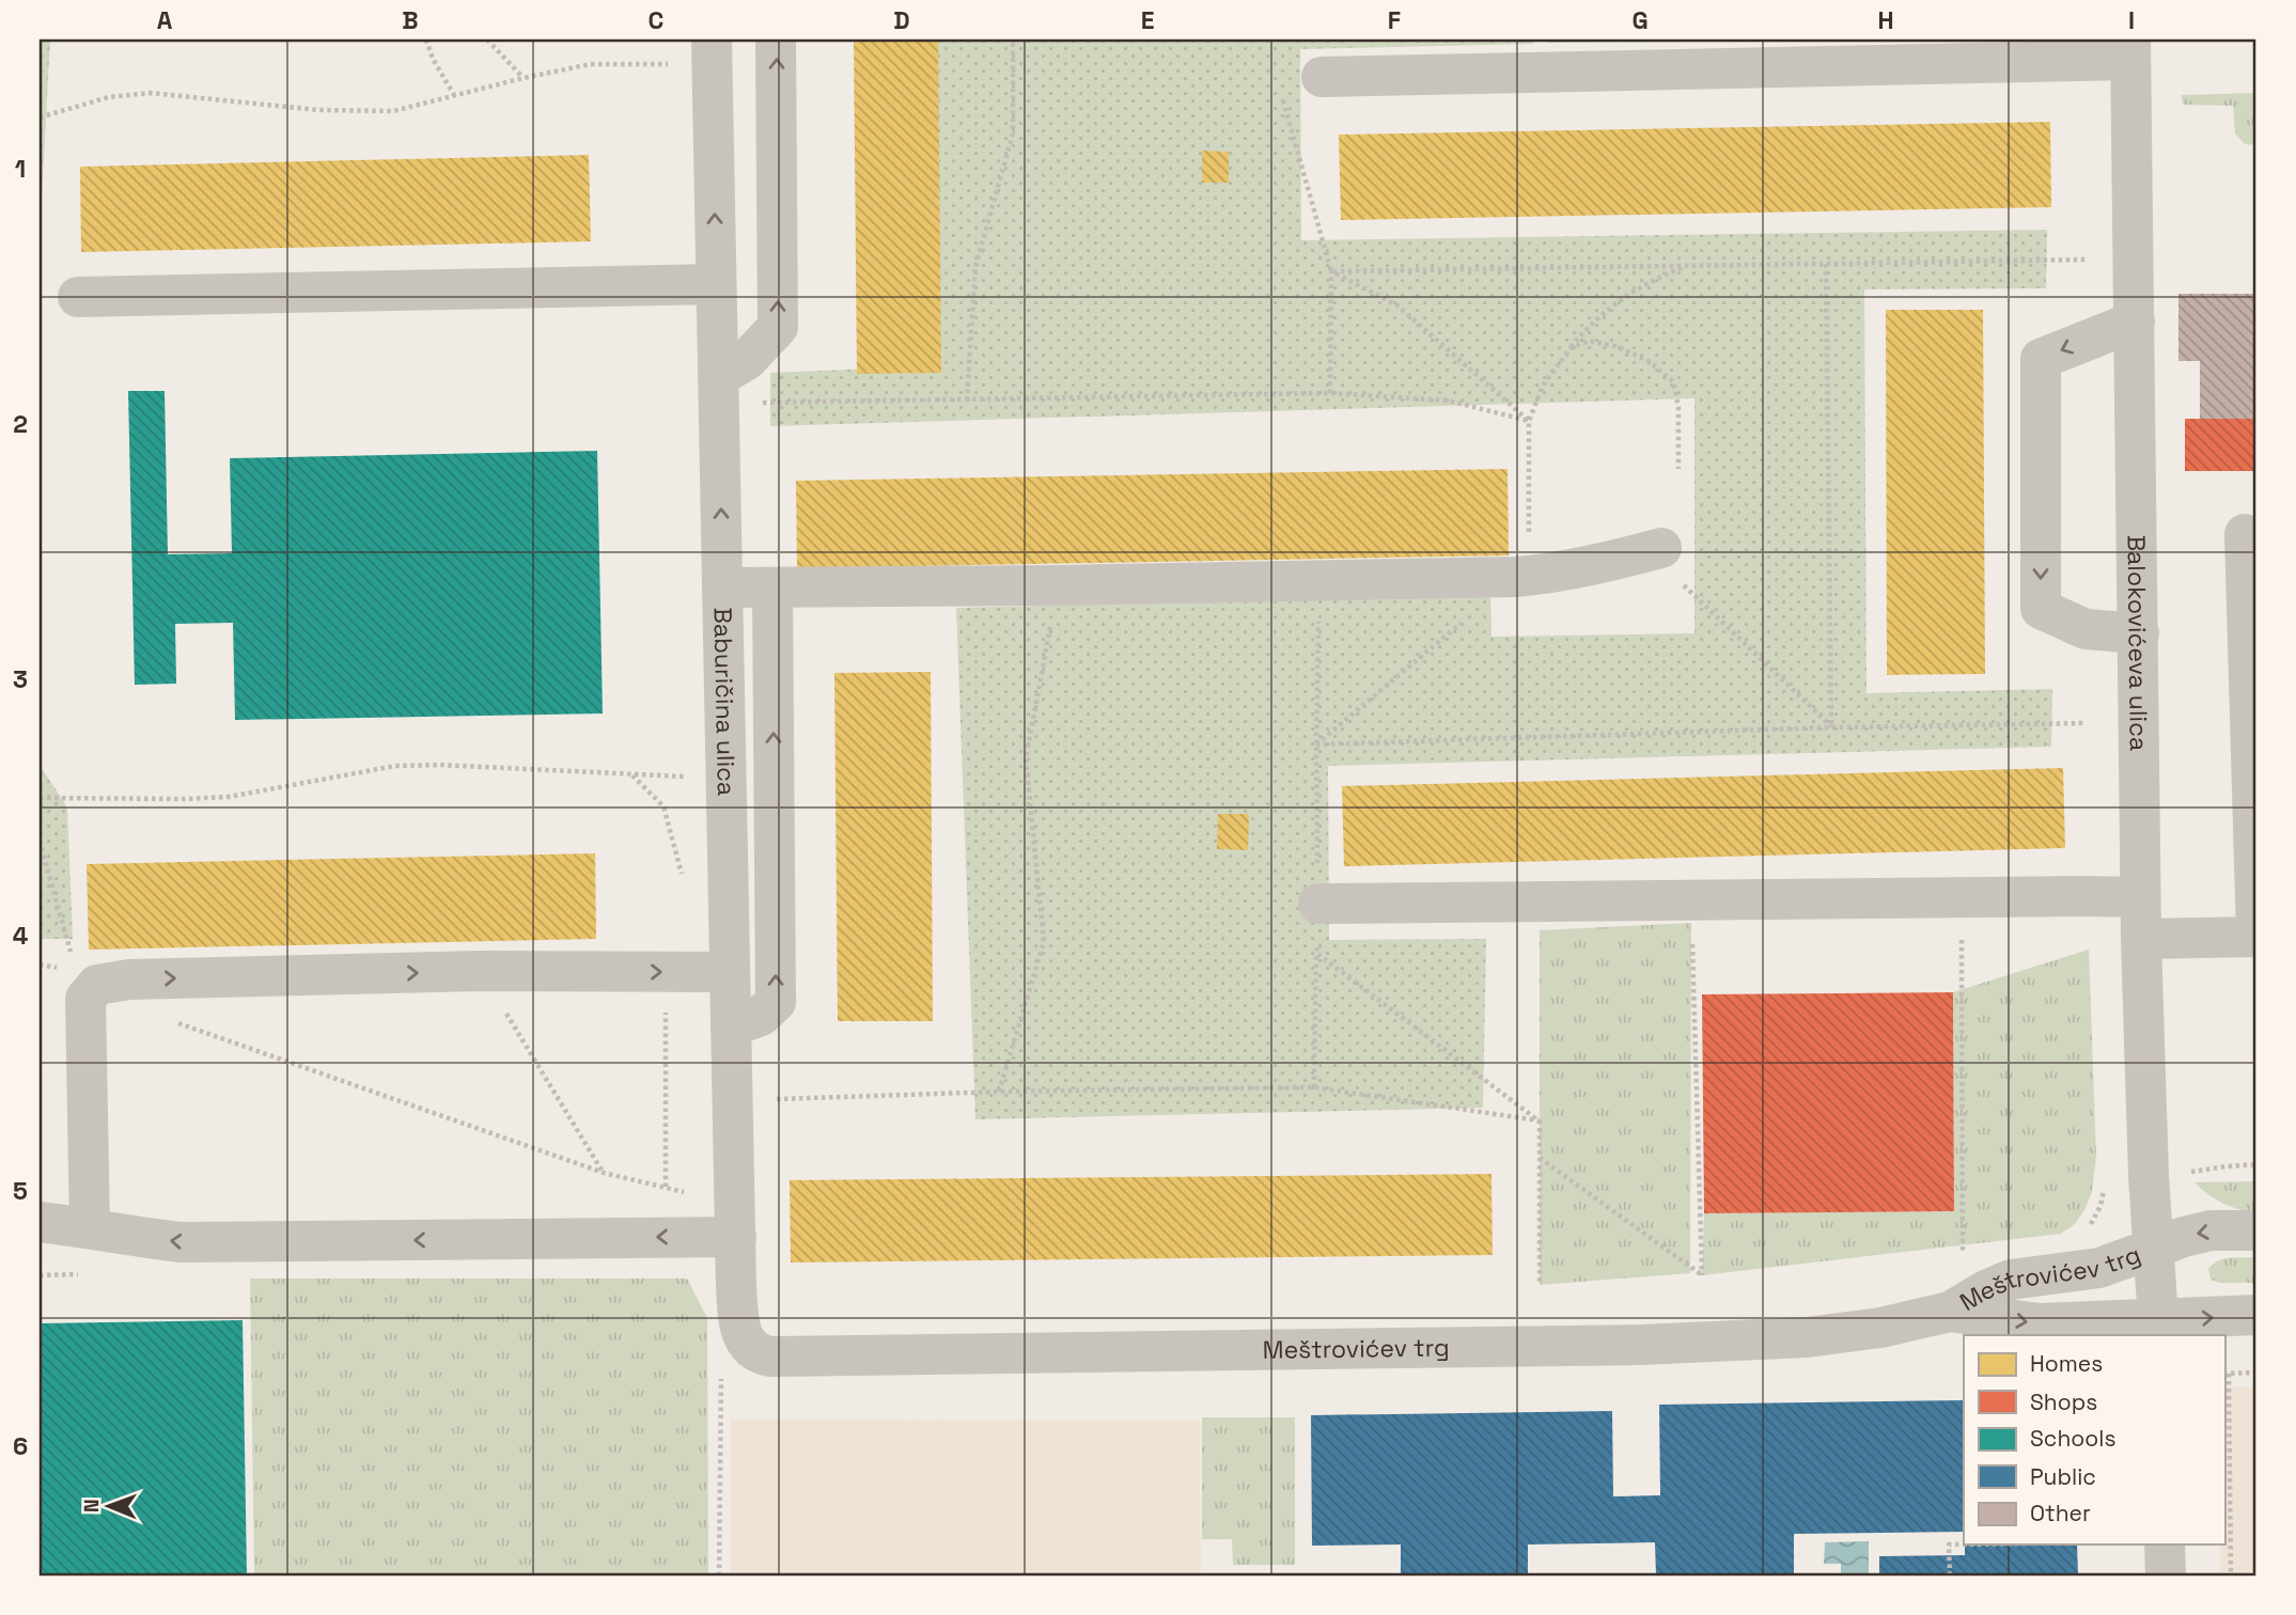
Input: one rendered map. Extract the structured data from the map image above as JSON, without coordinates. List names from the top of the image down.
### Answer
{
  "streets": {
    "street": ["Balokovićeva ulica", "Baburičina ulica", "Meštrovićev trg"]
  },
  "crossings": [
    ["Balokovićeva ulica", "Meštrovićev trg"],
    ["Baburičina ulica", "Meštrovićev trg"]
  ],
  "legend": [
    "Homes",
    "Shops",
    "Schools",
    "Public",
    "Other"
  ],
  "north": "left",
  "grid": {
    "columns": [
      "A",
      "B",
      "C",
      "D",
      "E",
      "F",
      "G",
      "H",
      "I"
    ],
    "rows": [
      "1",
      "2",
      "3",
      "4",
      "5",
      "6"
    ]
  }
}
